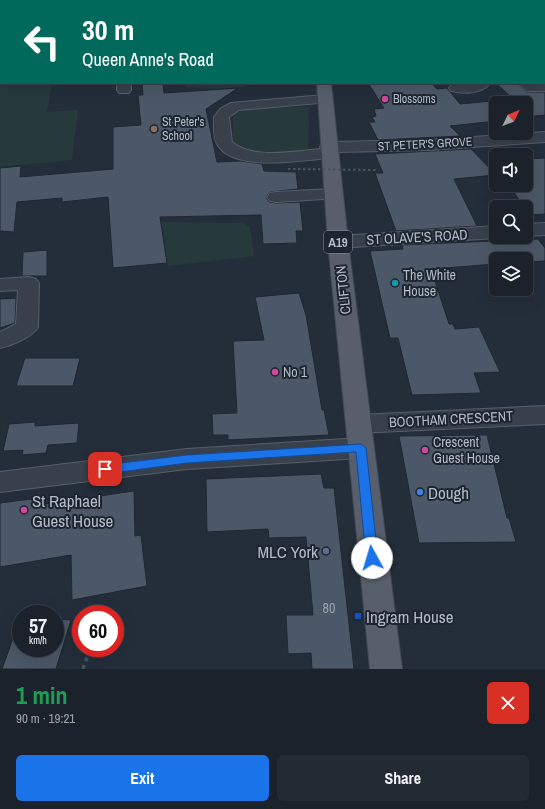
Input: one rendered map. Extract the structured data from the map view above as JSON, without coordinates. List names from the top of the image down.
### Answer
{
  "streets": {
    "main road": ["A19", "CLIFTON"],
    "street": ["ST PETER'S GROVE", "ST OLAVE'S ROAD", "BOOTHAM CRESCENT"]
  },
  "crossings": [
    ["ST PETER'S GROVE", "CLIFTON"],
    ["ST OLAVE'S ROAD", "CLIFTON"],
    ["A19", "CLIFTON"],
    ["A19", "BOOTHAM CRESCENT"],
    ["CLIFTON", "BOOTHAM CRESCENT"]
  ],
  "places": {
    "other": [
      "Blossoms",
      "St Peter's School",
      "The White House",
      "No 1",
      "Crescent Guest House",
      "Dough",
      "St Raphael Guest House",
      "MLC York"
    ],
    "transit": ["Ingram House"]
  },
  "house_numbers": ["80"],
  "north": "top right",
  "page": {
    "turn": ["30 m", "Queen Anne's Road"],
    "speed": "57 km/h",
    "limit": "60",
    "heading": ["1 min", "90 m · 19:21"],
    "buttons": ["Exit", "Share"]
  }
}
